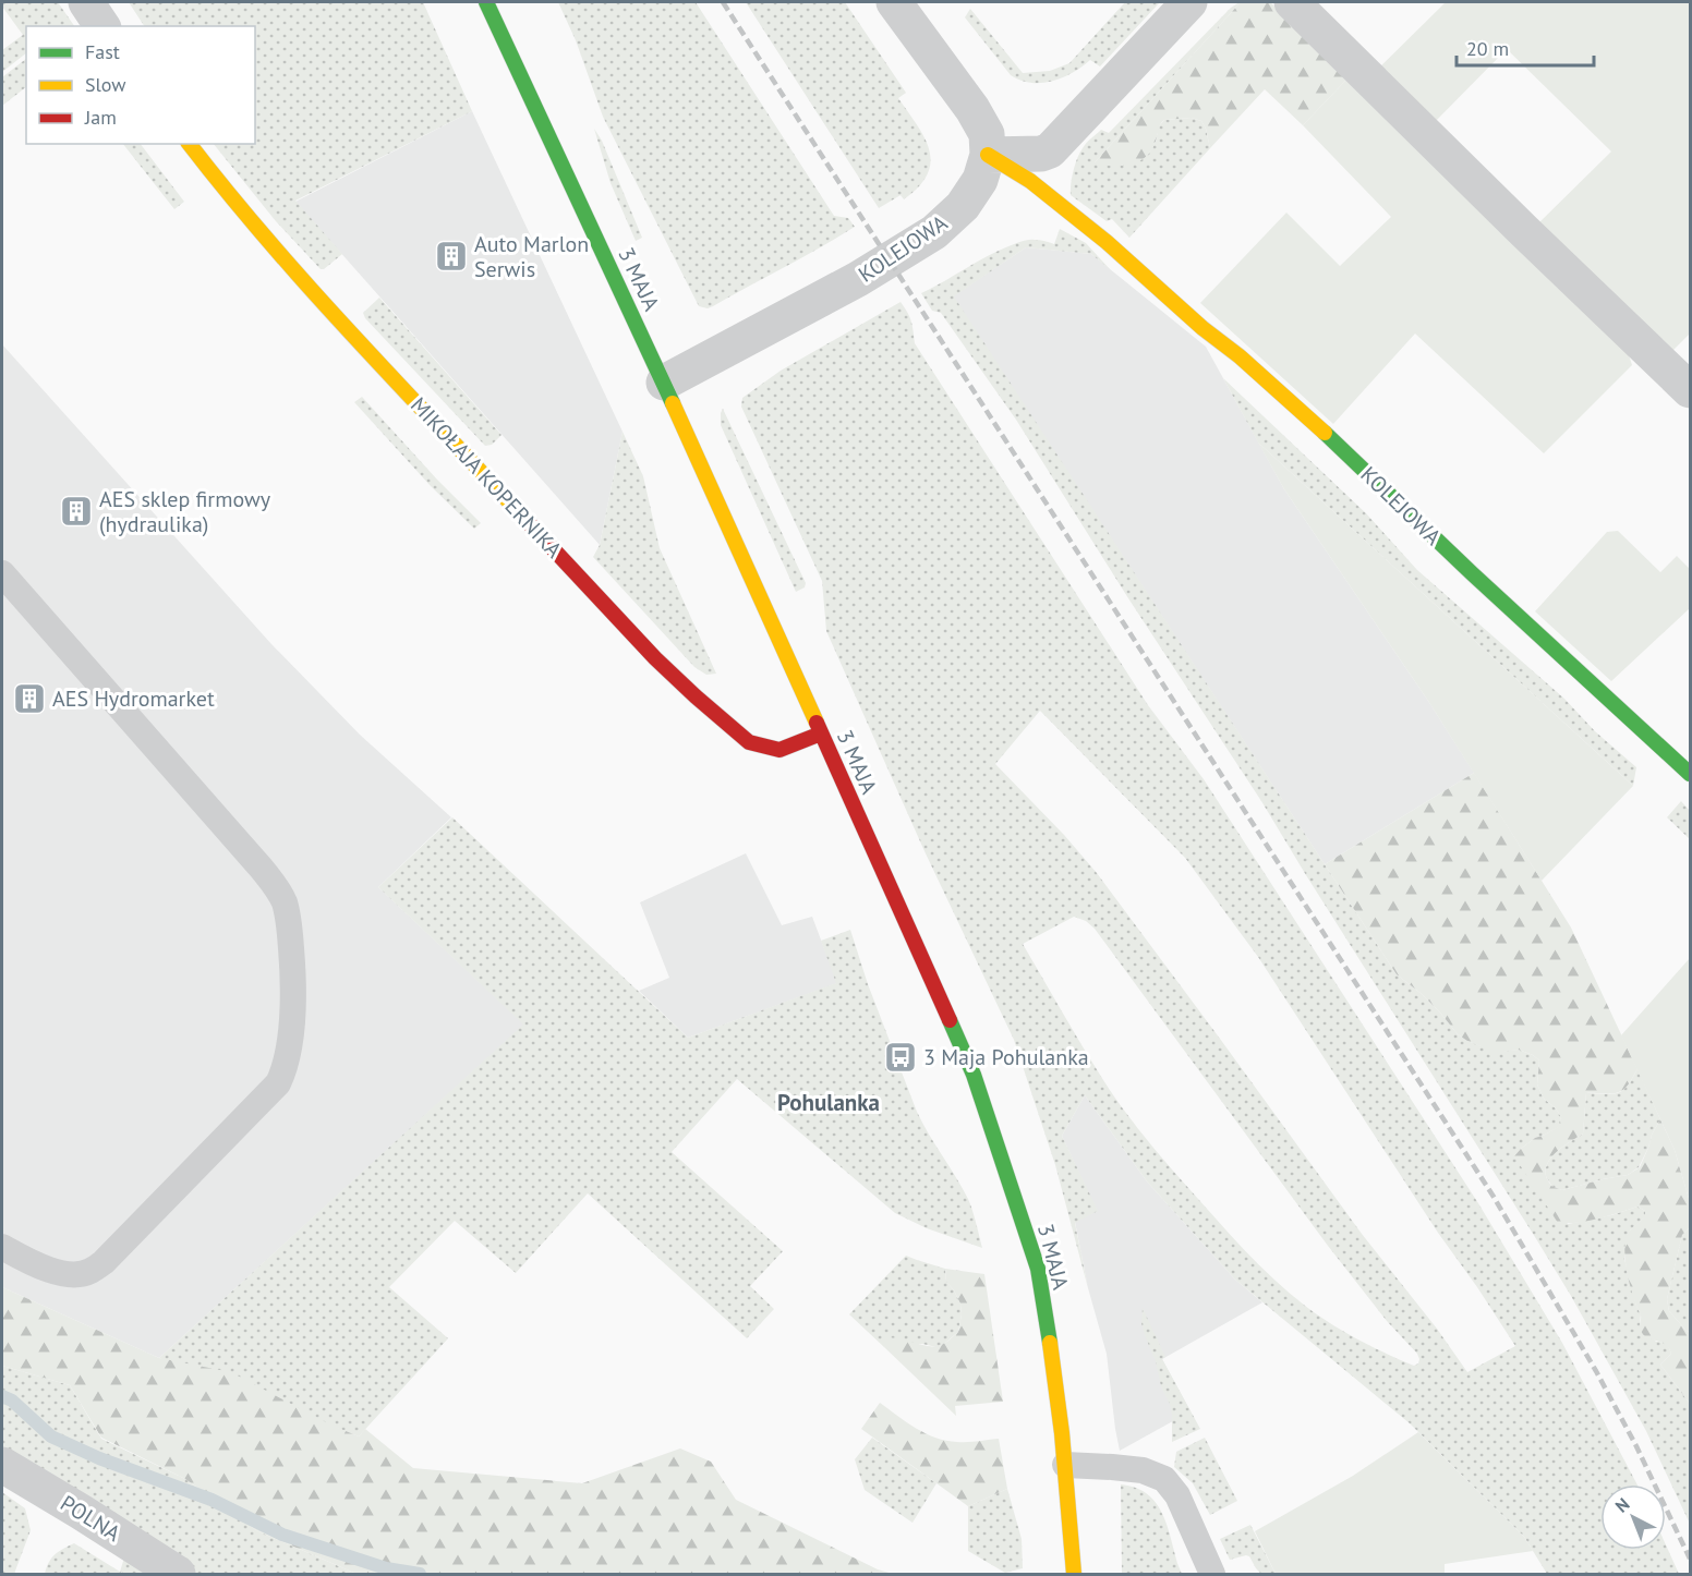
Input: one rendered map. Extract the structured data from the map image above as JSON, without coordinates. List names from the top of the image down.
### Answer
{
  "streets": {
    "street": [
      "KOLEJOWA",
      "3 MAJA",
      "MIKOŁAJA KOPERNIKA",
      "POLNA"
    ]
  },
  "crossings": [
    ["KOLEJOWA", "3 MAJA"],
    ["3 MAJA", "MIKOŁAJA KOPERNIKA"]
  ],
  "districts": ["Pohulanka"],
  "places": {
    "building": ["Auto Marlon Serwis", "AES sklep firmowy (hydraulika)", "AES Hydromarket"],
    "bus stop": ["3 Maja Pohulanka"]
  },
  "legend": ["Fast", "Slow", "Jam"],
  "scale_bar": "20 m",
  "north": "top left"
}
